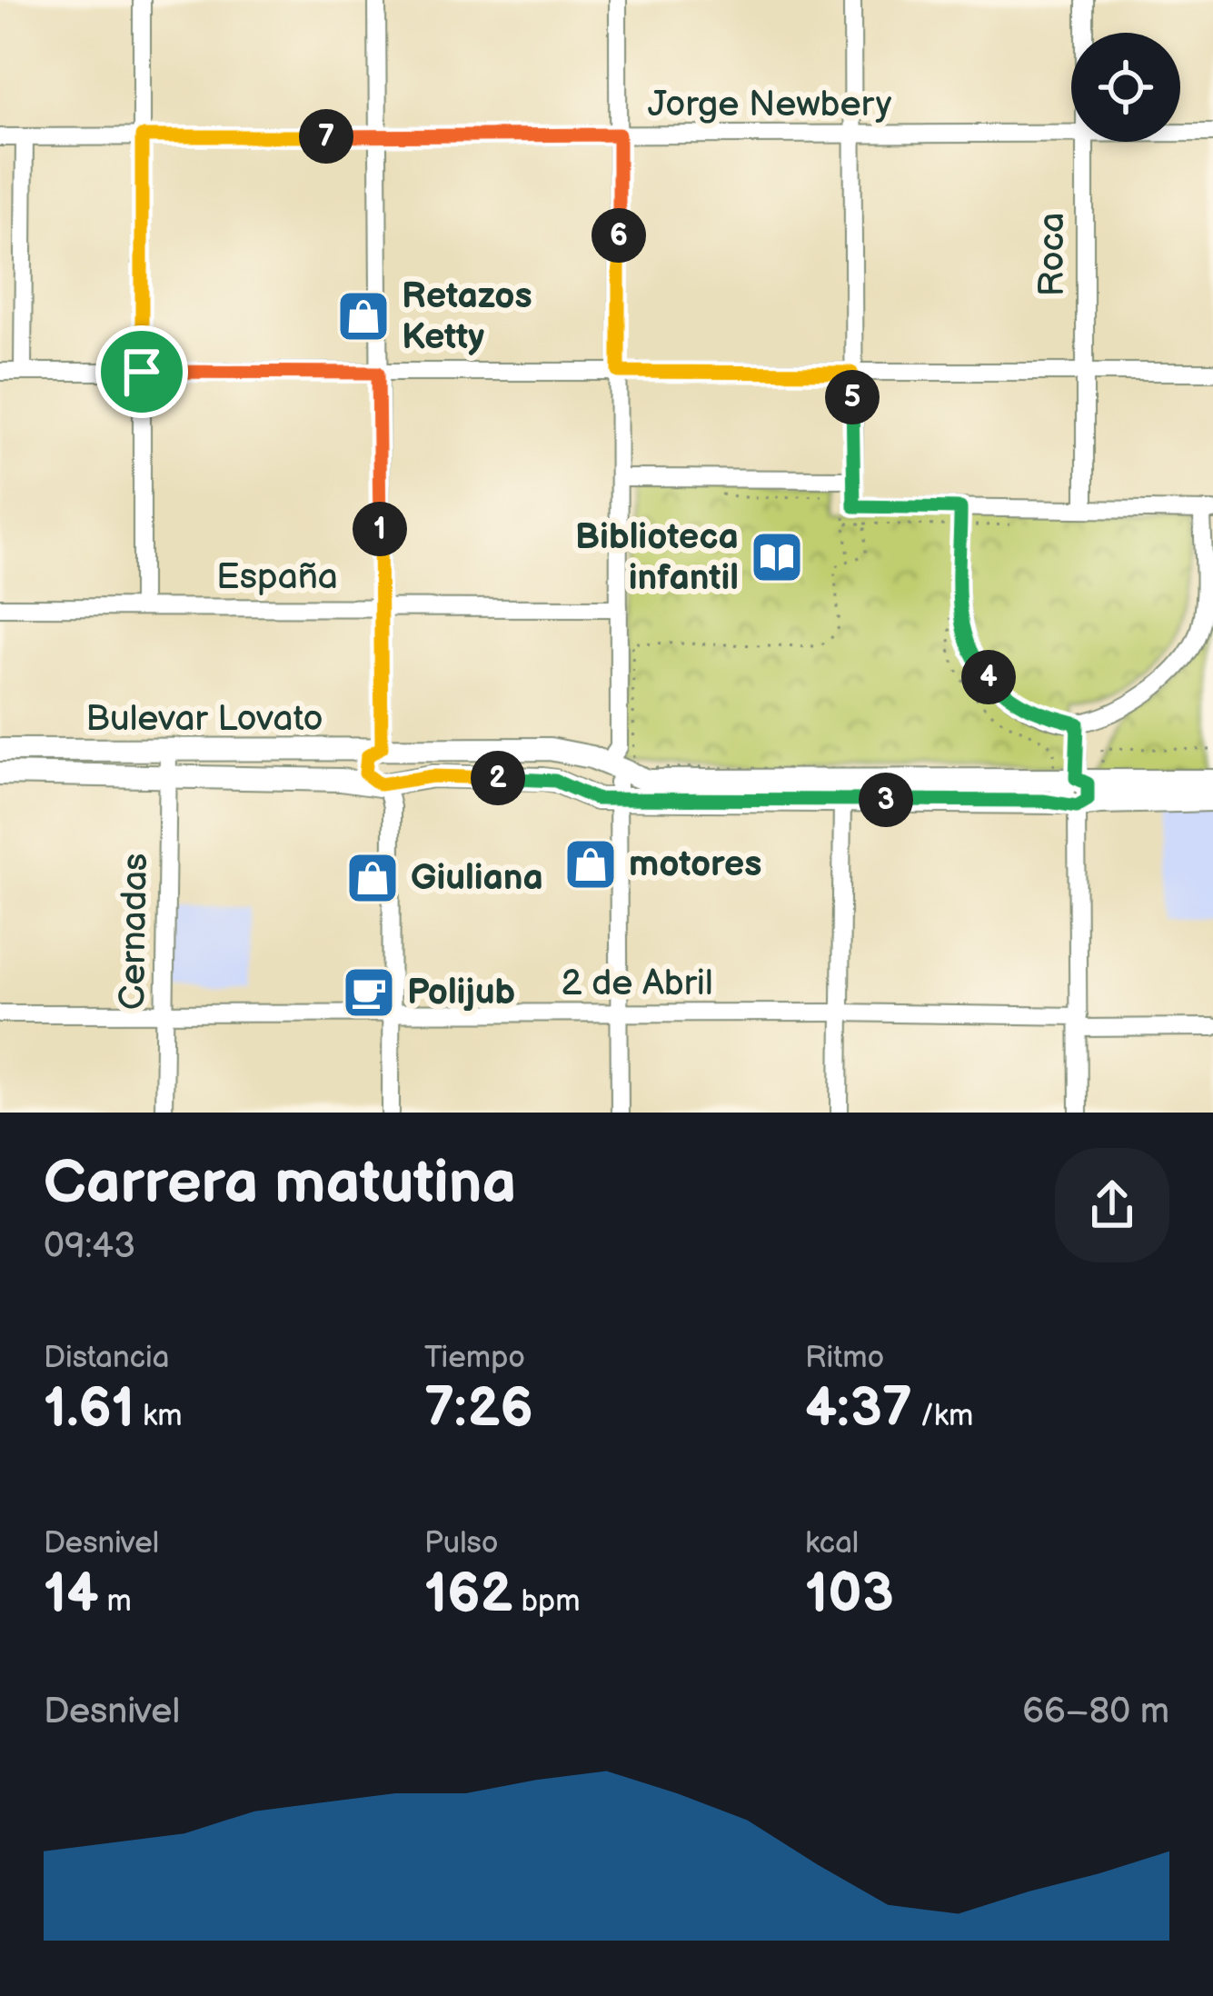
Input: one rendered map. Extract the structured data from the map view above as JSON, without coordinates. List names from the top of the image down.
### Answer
{
  "streets": {
    "main road": ["Bulevar Lovato"],
    "street": [
      "Jorge Newbery",
      "Roca",
      "España",
      "Cernadas",
      "2 de Abril"
    ]
  },
  "crossings": [
    ["Bulevar Lovato", "Cernadas"],
    ["Cernadas", "2 de Abril"]
  ],
  "places": {
    "shop": ["Retazos Ketty", "motores", "Giuliana"],
    "library": ["Biblioteca infantil"],
    "cafe": ["Polijub"]
  },
  "page": {
    "pins": [
      "7",
      "6",
      "5",
      "1",
      "4",
      "2",
      "3"
    ],
    "heading": ["Carrera matutina", "09:43"],
    "stats": [
      ["Distancia", "1.61 km"],
      ["Tiempo", "7:26"],
      ["Ritmo", "4:37 /km"],
      ["Desnivel", "14 m"],
      ["Pulso", "162 bpm"],
      ["kcal", "103"]
    ],
    "chart": ["Desnivel", "66–80 m"]
  }
}
